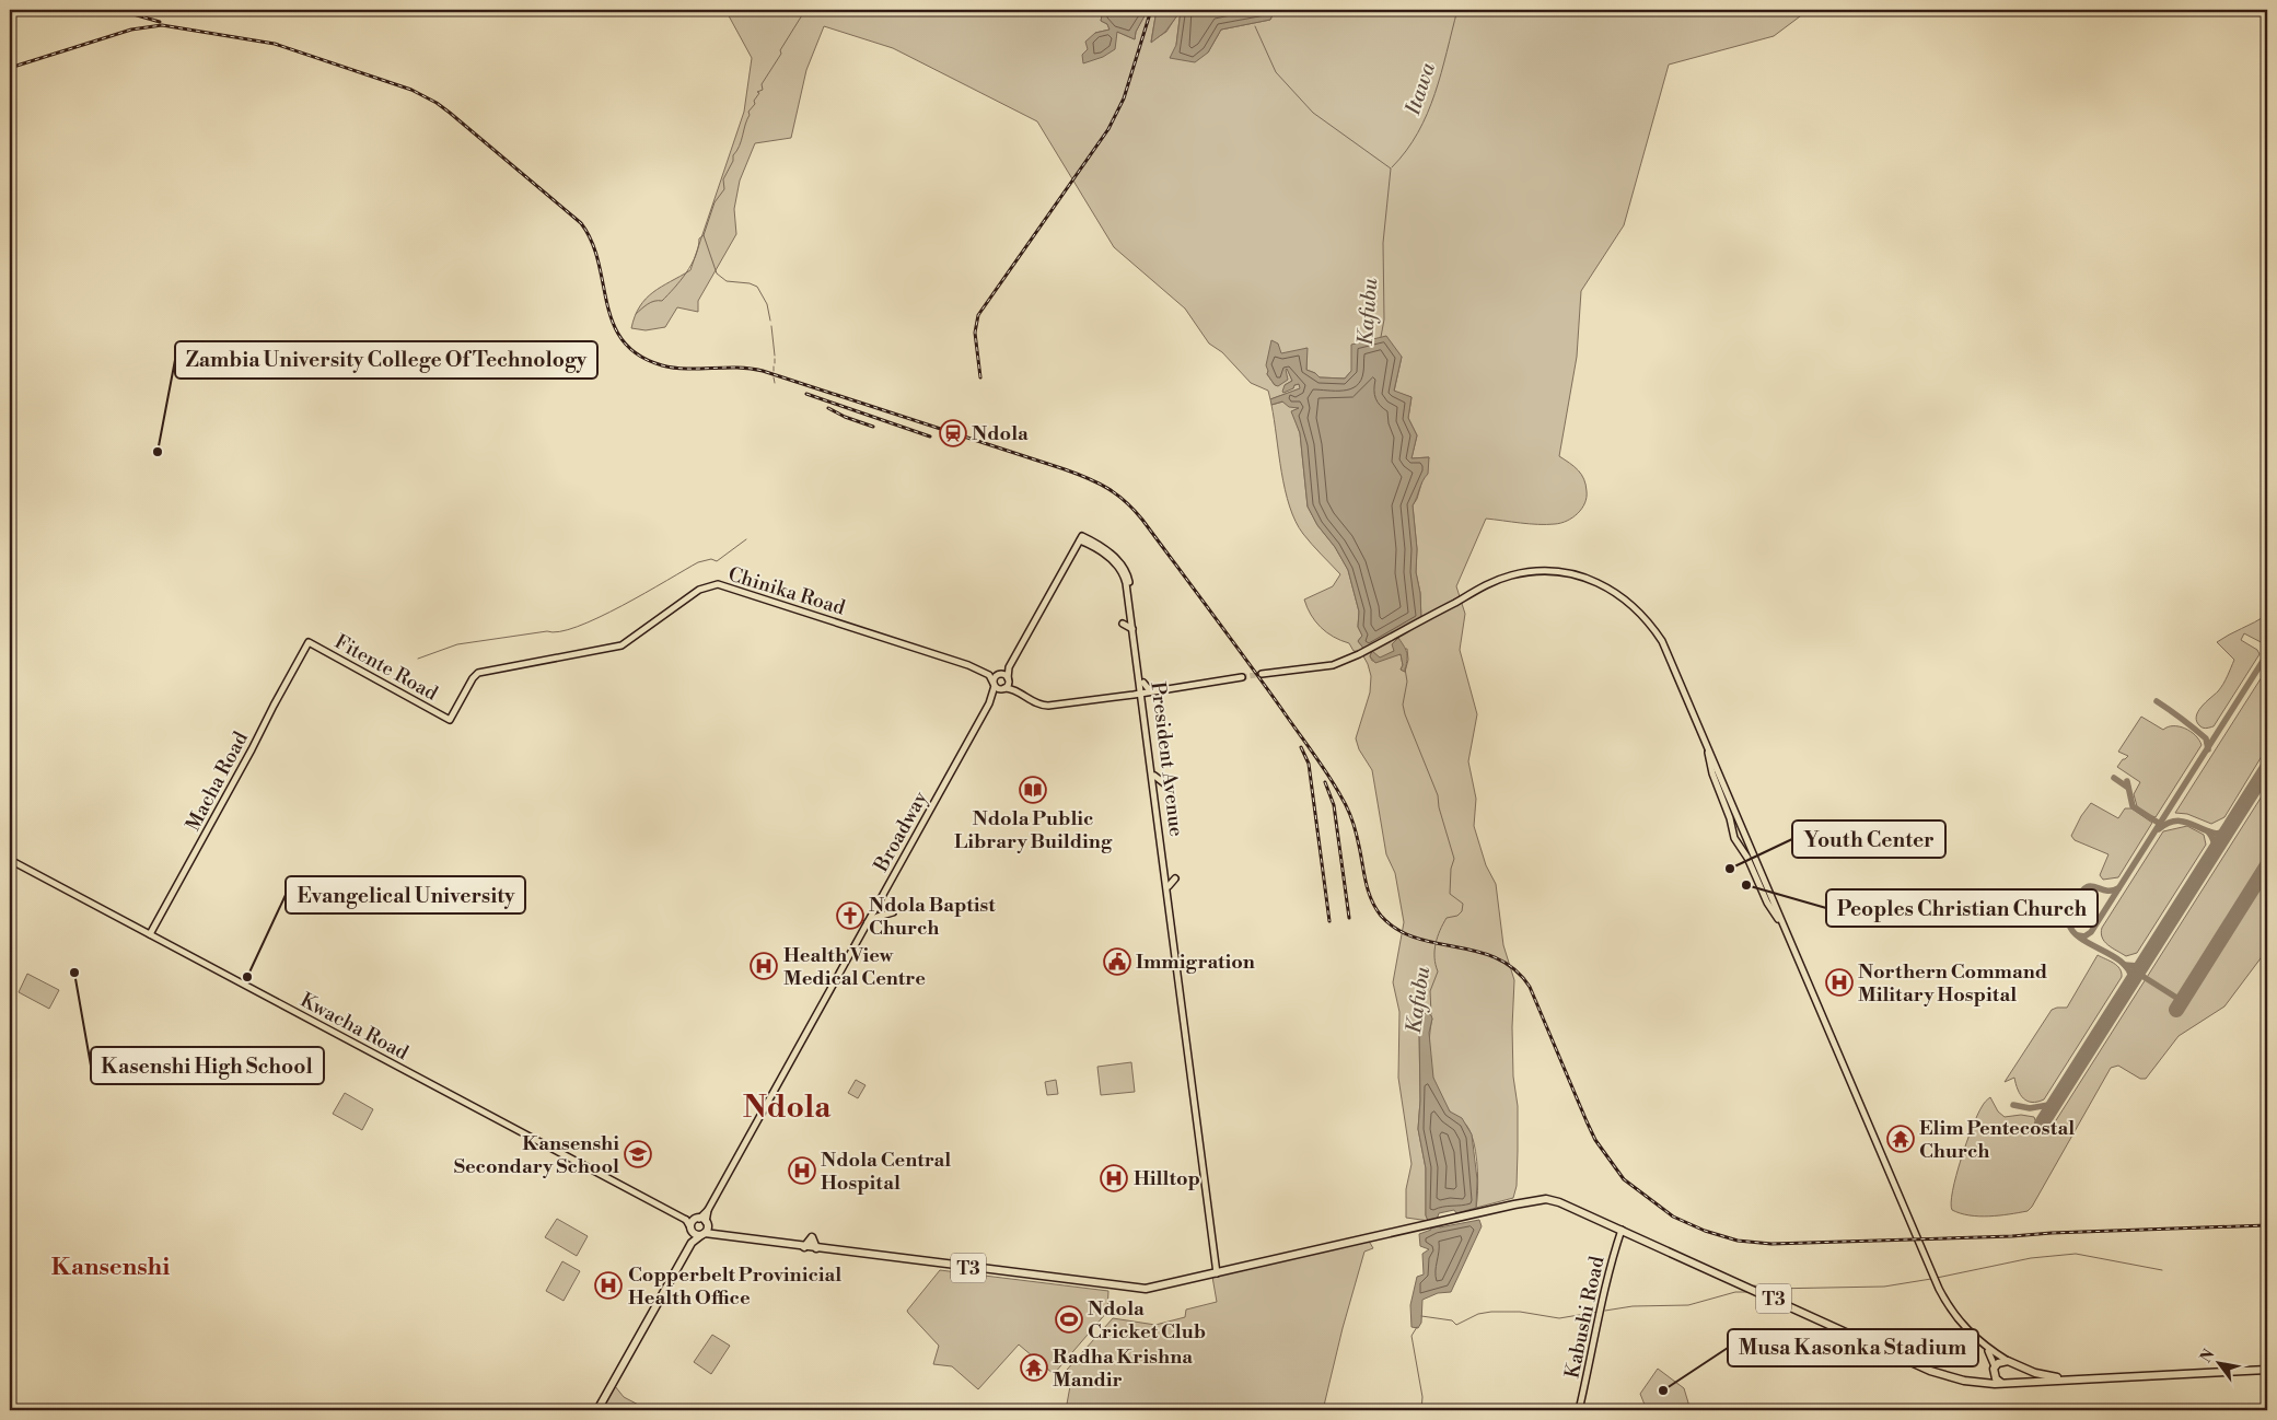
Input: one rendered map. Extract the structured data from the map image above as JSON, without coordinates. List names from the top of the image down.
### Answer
{
  "streets": {
    "highway": ["T3"],
    "main road": [
      "Chinika Road",
      "Fitente Road",
      "President Avenue",
      "Macha Road",
      "Broadway",
      "Kwacha Road",
      "Kabushi Road"
    ]
  },
  "crossings": [
    ["Chinika Road", "Fitente Road"],
    ["Fitente Road", "Macha Road"],
    ["President Avenue", "T3"],
    ["Macha Road", "Kwacha Road"],
    ["T3", "Kabushi Road"]
  ],
  "districts": ["Ndola", "Kansenshi"],
  "water": ["Itawa", "Kafubu"],
  "places": {
    "station": ["Ndola"],
    "other": [
      "Zambia University College Of Technology",
      "Youth Center",
      "Peoples Christian Church",
      "Kasenshi High School",
      "Evangelical University",
      "Musa Kasonka Stadium"
    ],
    "library": ["Ndola Public Library Building"],
    "church": ["Ndola Baptist Church"],
    "public building": ["Immigration"],
    "hospital": [
      "Health View Medical Centre",
      "Northern Command Military Hospital",
      "Ndola Central Hospital",
      "Hilltop",
      "Copperbelt Provinicial Health Office"
    ],
    "temple": ["Elim Pentecostal Church", "Radha Krishna Mandir"],
    "school or university": ["Kansenshi Secondary School"],
    "sports": ["Ndola Cricket Club"]
  },
  "north": "top left"
}
